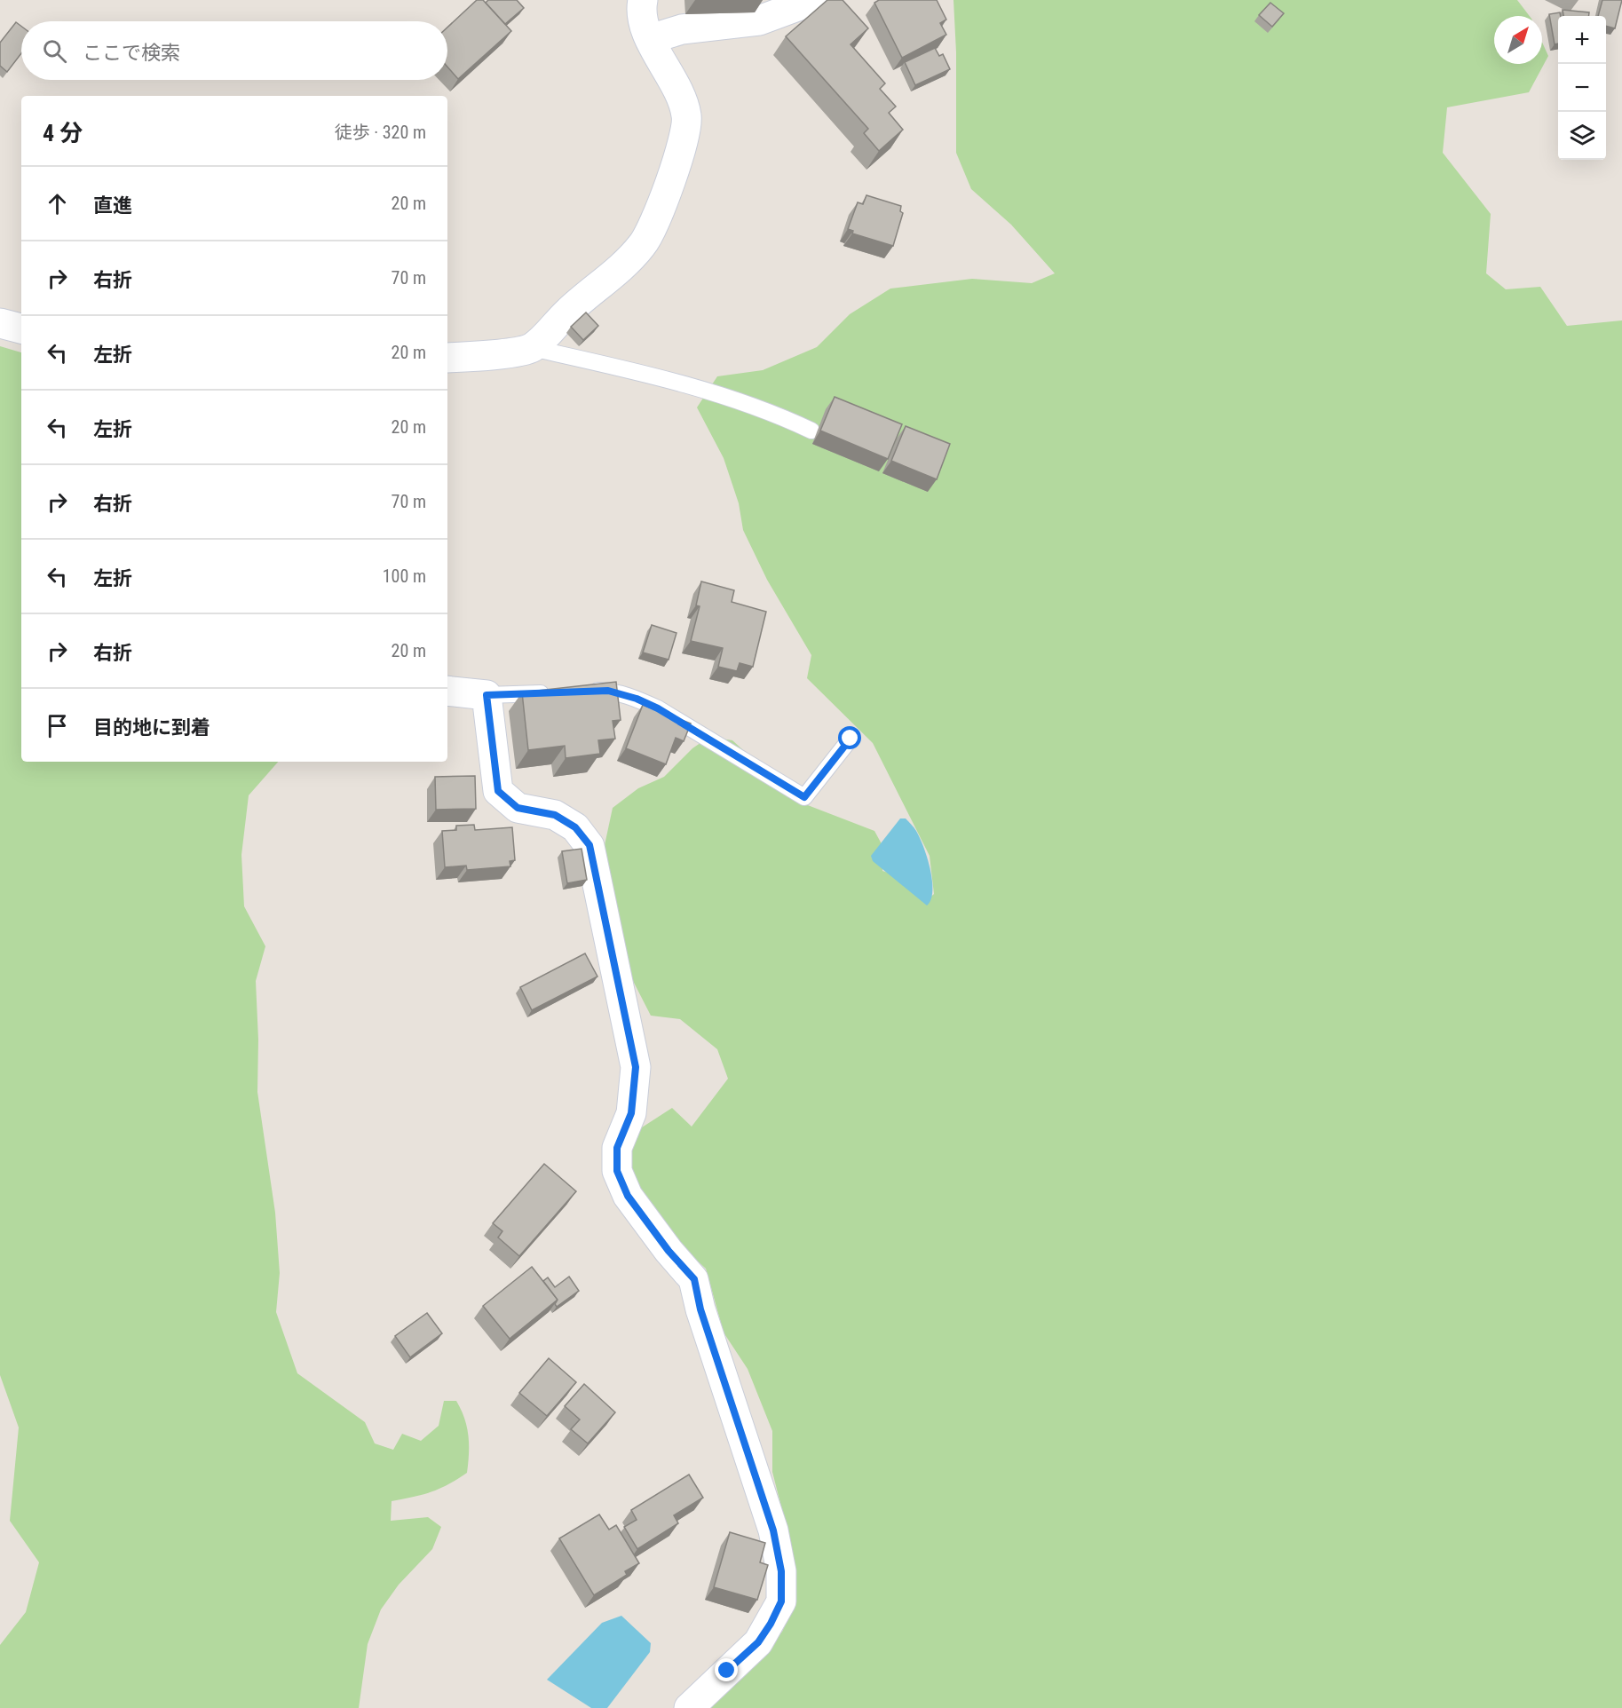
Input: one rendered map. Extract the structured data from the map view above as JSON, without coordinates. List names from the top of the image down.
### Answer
{
  "north": "top right",
  "page": {
    "map_buttons": ["+", "−"],
    "search": "ここで検索",
    "heading": ["4 分", "徒歩 · 320 m"],
    "list": [
      ["直進", "20 m"],
      ["右折", "70 m"],
      ["左折", "20 m"],
      ["左折", "20 m"],
      ["右折", "70 m"],
      ["左折", "100 m"],
      ["右折", "20 m"],
      "目的地に到着"
    ]
  }
}
